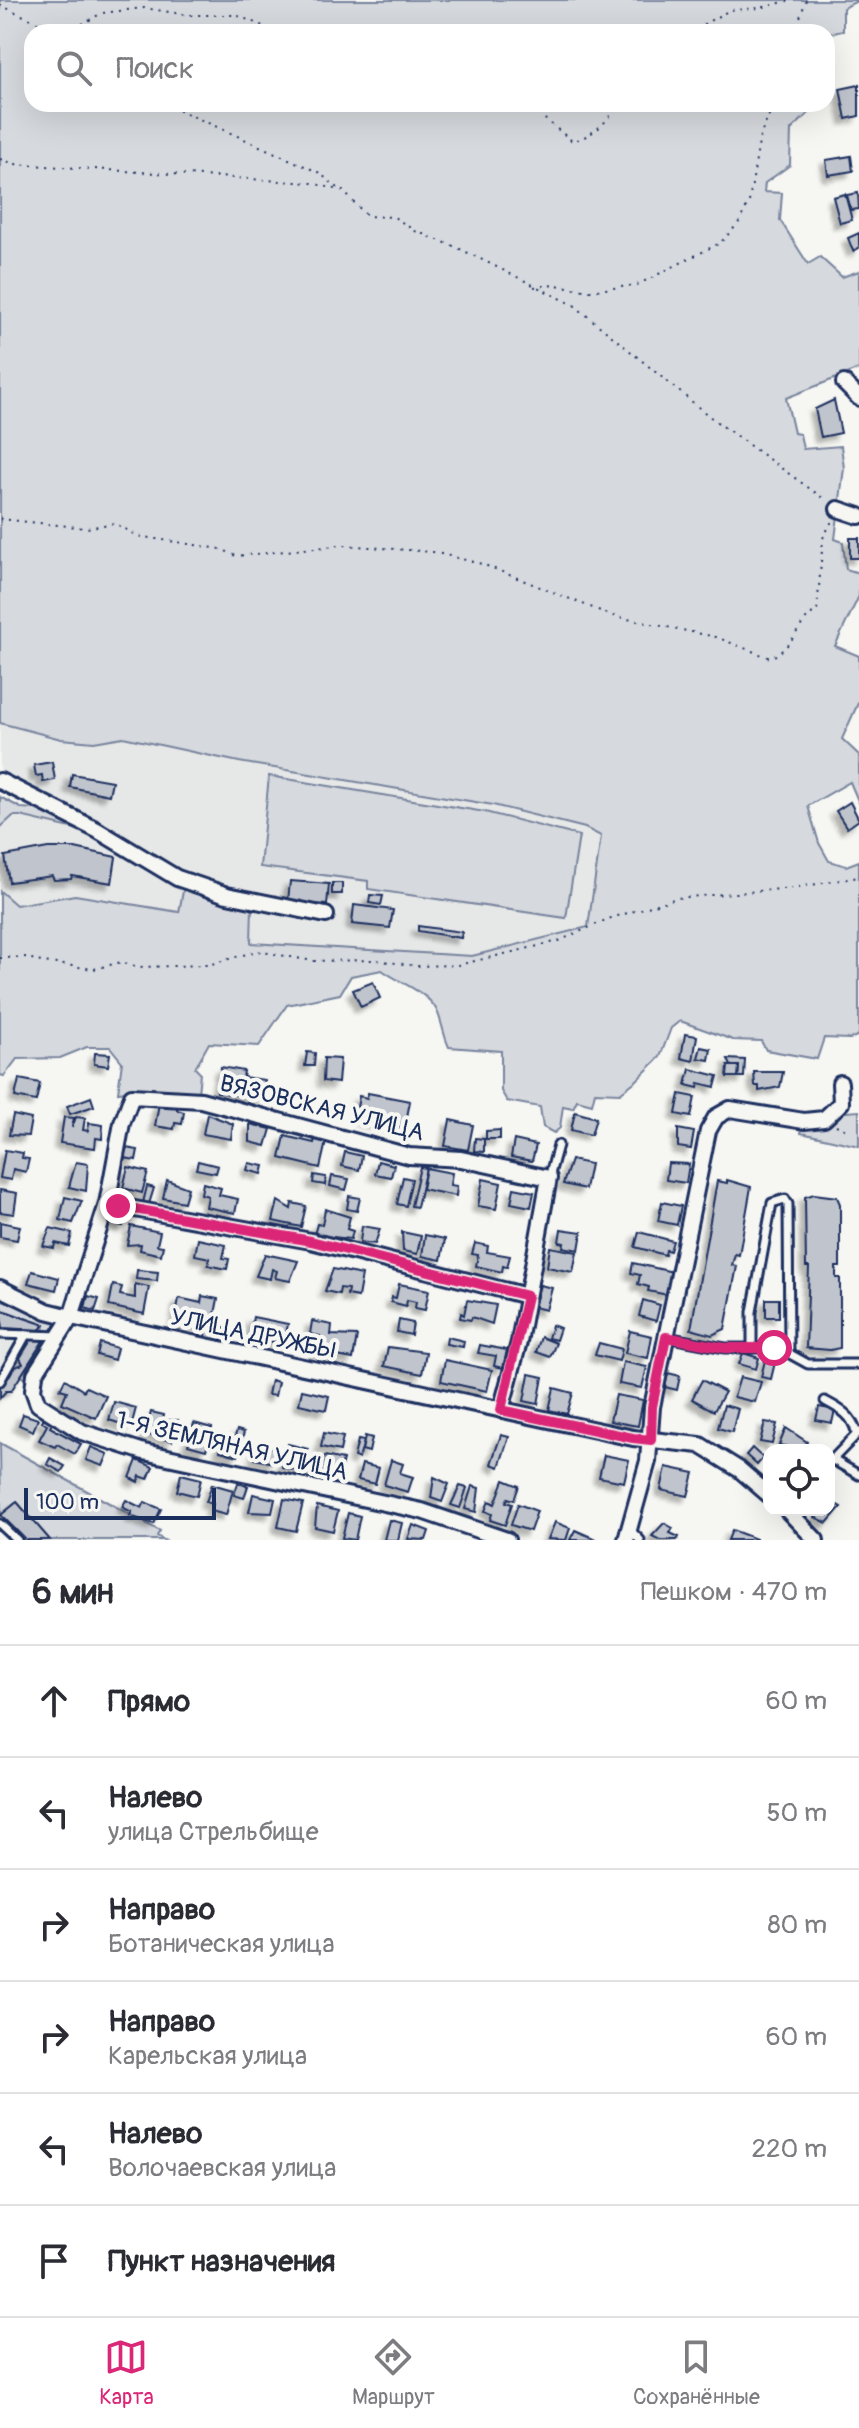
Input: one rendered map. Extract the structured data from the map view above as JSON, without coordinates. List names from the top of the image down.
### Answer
{
  "streets": {
    "street": ["ВЯЗОВСКАЯ УЛИЦА", "УЛИЦА ДРУЖБЫ", "1-Я ЗЕМЛЯНАЯ УЛИЦА"]
  },
  "crossings": [
    ["ВЯЗОВСКАЯ УЛИЦА", "1-Я ЗЕМЛЯНАЯ УЛИЦА"],
    ["УЛИЦА ДРУЖБЫ", "1-Я ЗЕМЛЯНАЯ УЛИЦА"]
  ],
  "scale_bar": "100 m",
  "page": {
    "search": "Поиск",
    "scale": "100 m",
    "heading": ["6 мин", "Пешком · 470 m"],
    "list": [
      ["Прямо", "60 m"],
      ["Налево", "улица Стрельбище", "50 m"],
      ["Направо", "Ботаническая улица", "80 m"],
      ["Направо", "Карельская улица", "60 m"],
      ["Налево", "Волочаевская улица", "220 m"],
      "Пункт назначения"
    ],
    "nav": ["Карта", "Маршрут", "Сохранённые"]
  }
}
